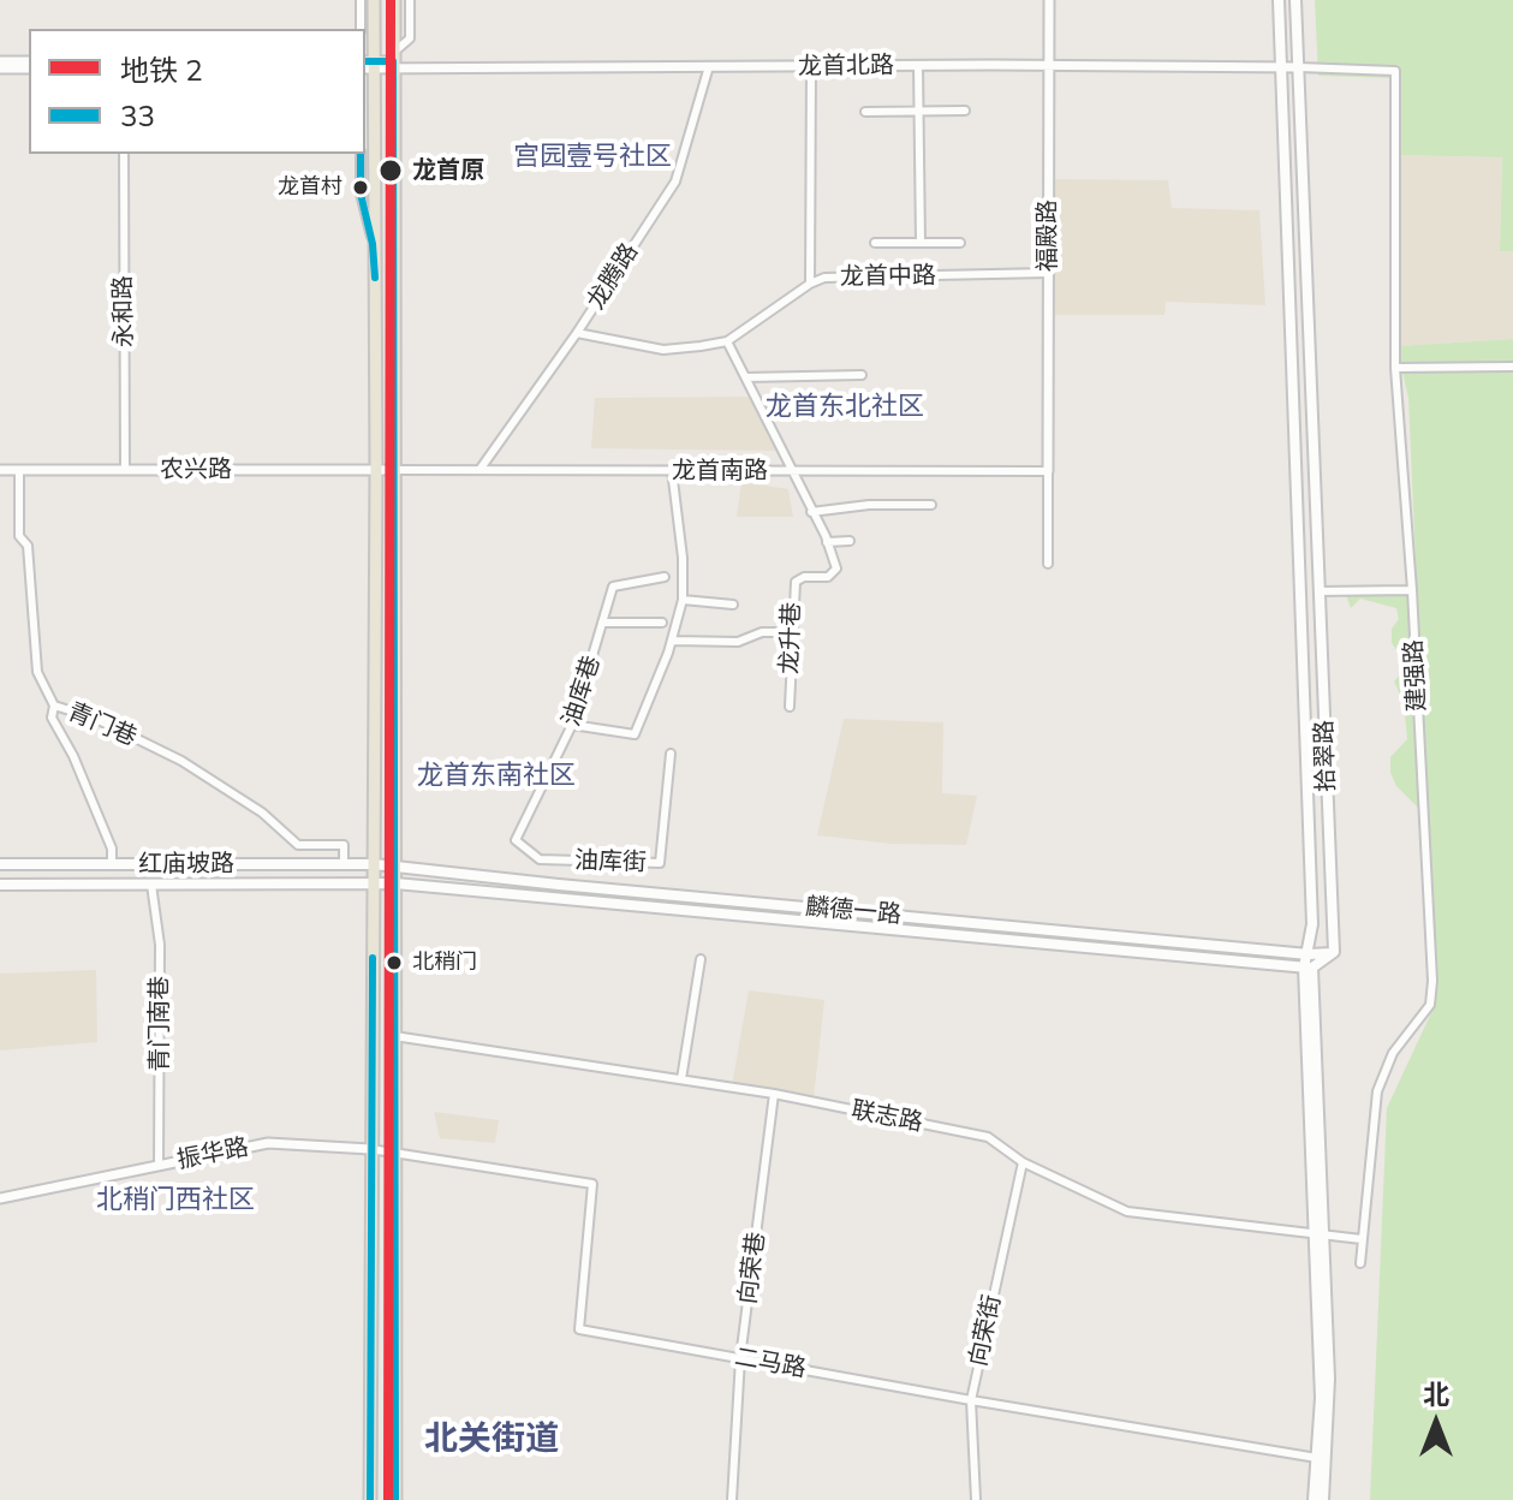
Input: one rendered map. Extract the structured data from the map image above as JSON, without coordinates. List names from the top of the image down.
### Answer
{
  "streets": {
    "main road": ["拾翠路", "红庙坡路", "麟德一路"],
    "street": [
      "龙首北路",
      "福殿路",
      "龙腾路",
      "龙首中路",
      "永和路",
      "农兴路",
      "龙首南路",
      "龙升巷",
      "建强路",
      "油库巷",
      "青门巷",
      "油库街",
      "青门南巷",
      "联志路",
      "振华路",
      "向荣巷",
      "向荣街",
      "二马路"
    ]
  },
  "crossings": [
    ["龙首北路", "福殿路"],
    ["龙首北路", "龙腾路"],
    ["龙首北路", "建强路"],
    ["龙首北路", "拾翠路"],
    ["福殿路", "龙首中路"],
    ["福殿路", "龙首南路"],
    ["龙腾路", "龙首中路"],
    ["龙腾路", "龙首南路"],
    ["永和路", "农兴路"],
    ["农兴路", "龙首南路"],
    ["农兴路", "青门巷"],
    ["建强路", "拾翠路"],
    ["建强路", "联志路"],
    ["油库巷", "油库街"],
    ["青门巷", "红庙坡路"],
    ["拾翠路", "麟德一路"],
    ["拾翠路", "联志路"],
    ["拾翠路", "二马路"],
    ["红庙坡路", "麟德一路"],
    ["红庙坡路", "青门南巷"],
    ["青门南巷", "振华路"],
    ["联志路", "向荣巷"],
    ["联志路", "向荣街"],
    ["振华路", "二马路"],
    ["向荣巷", "二马路"],
    ["向荣街", "二马路"]
  ],
  "districts": [
    "宫园壹号社区",
    "龙首东北社区",
    "龙首东南社区",
    "北稍门西社区",
    "北关街道"
  ],
  "places": ["龙首原", "龙首村", "北稍门"],
  "lines": ["metro line 2", "transit line 33"],
  "legend": ["地铁 2", "33"],
  "north": "top"
}
